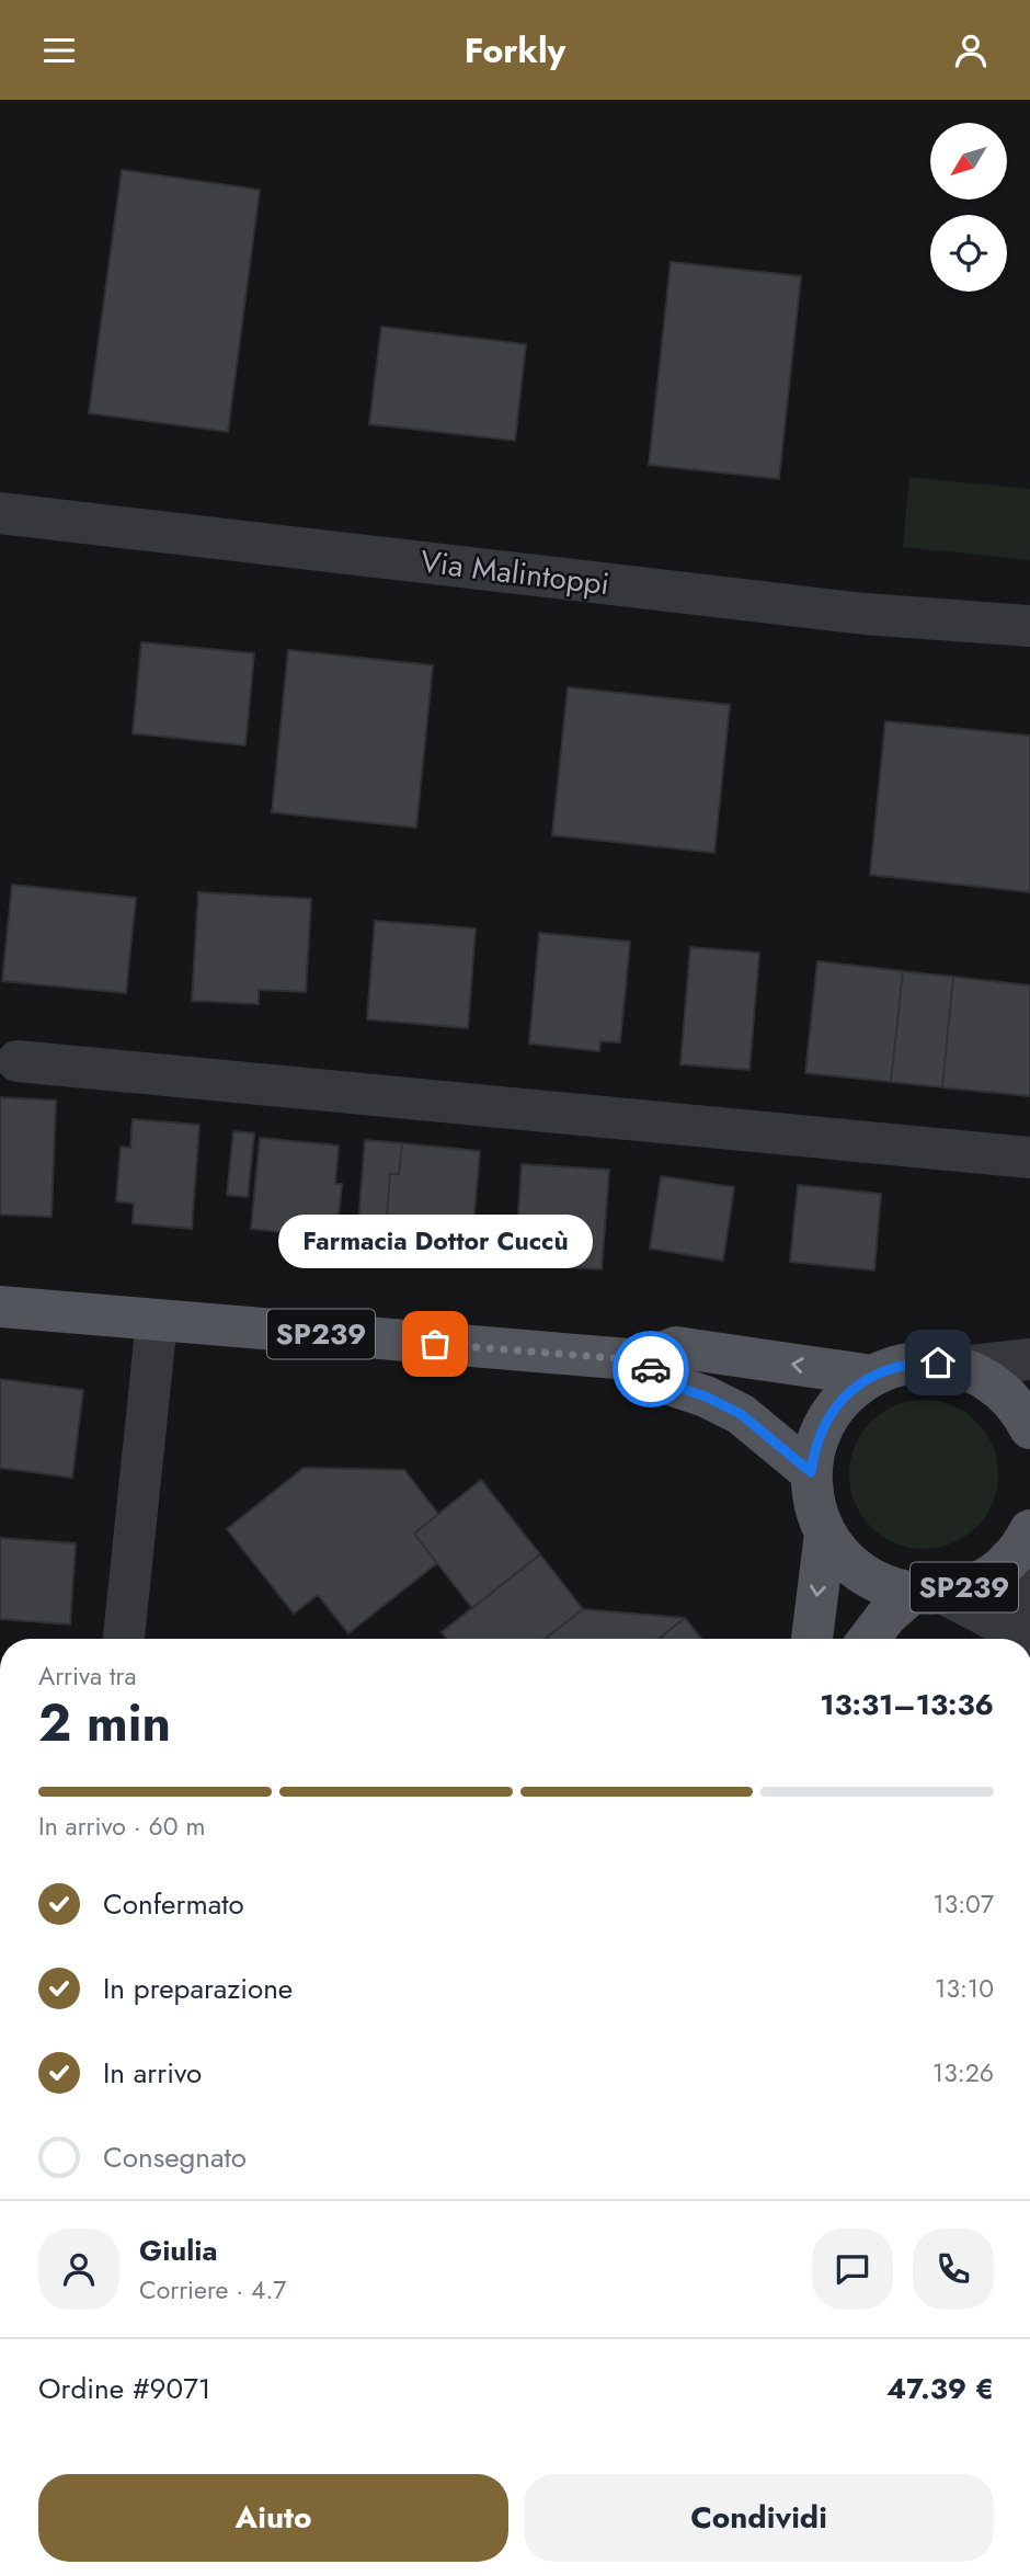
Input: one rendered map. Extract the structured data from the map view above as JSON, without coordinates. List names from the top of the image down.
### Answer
{
  "streets": {
    "main road": ["SP239"],
    "street": ["Via Malintoppi"]
  },
  "places": ["Farmacia Dottor Cuccù"],
  "north": "bottom left",
  "page": {
    "header": "Forkly",
    "bubble": "Farmacia Dottor Cuccù",
    "heading": ["2 min", "Arriva tra", "13:31–13:36"],
    "panel": [
      "Giulia",
      "Corriere · 4.7",
      "Ordine #9071",
      "47.39 €"
    ],
    "bar": "In arrivo · 60 m",
    "list": [
      ["Confermato", "13:07"],
      ["In preparazione", "13:10"],
      ["In arrivo", "13:26"],
      "Consegnato"
    ],
    "buttons": ["Aiuto", "Condividi"]
  }
}
